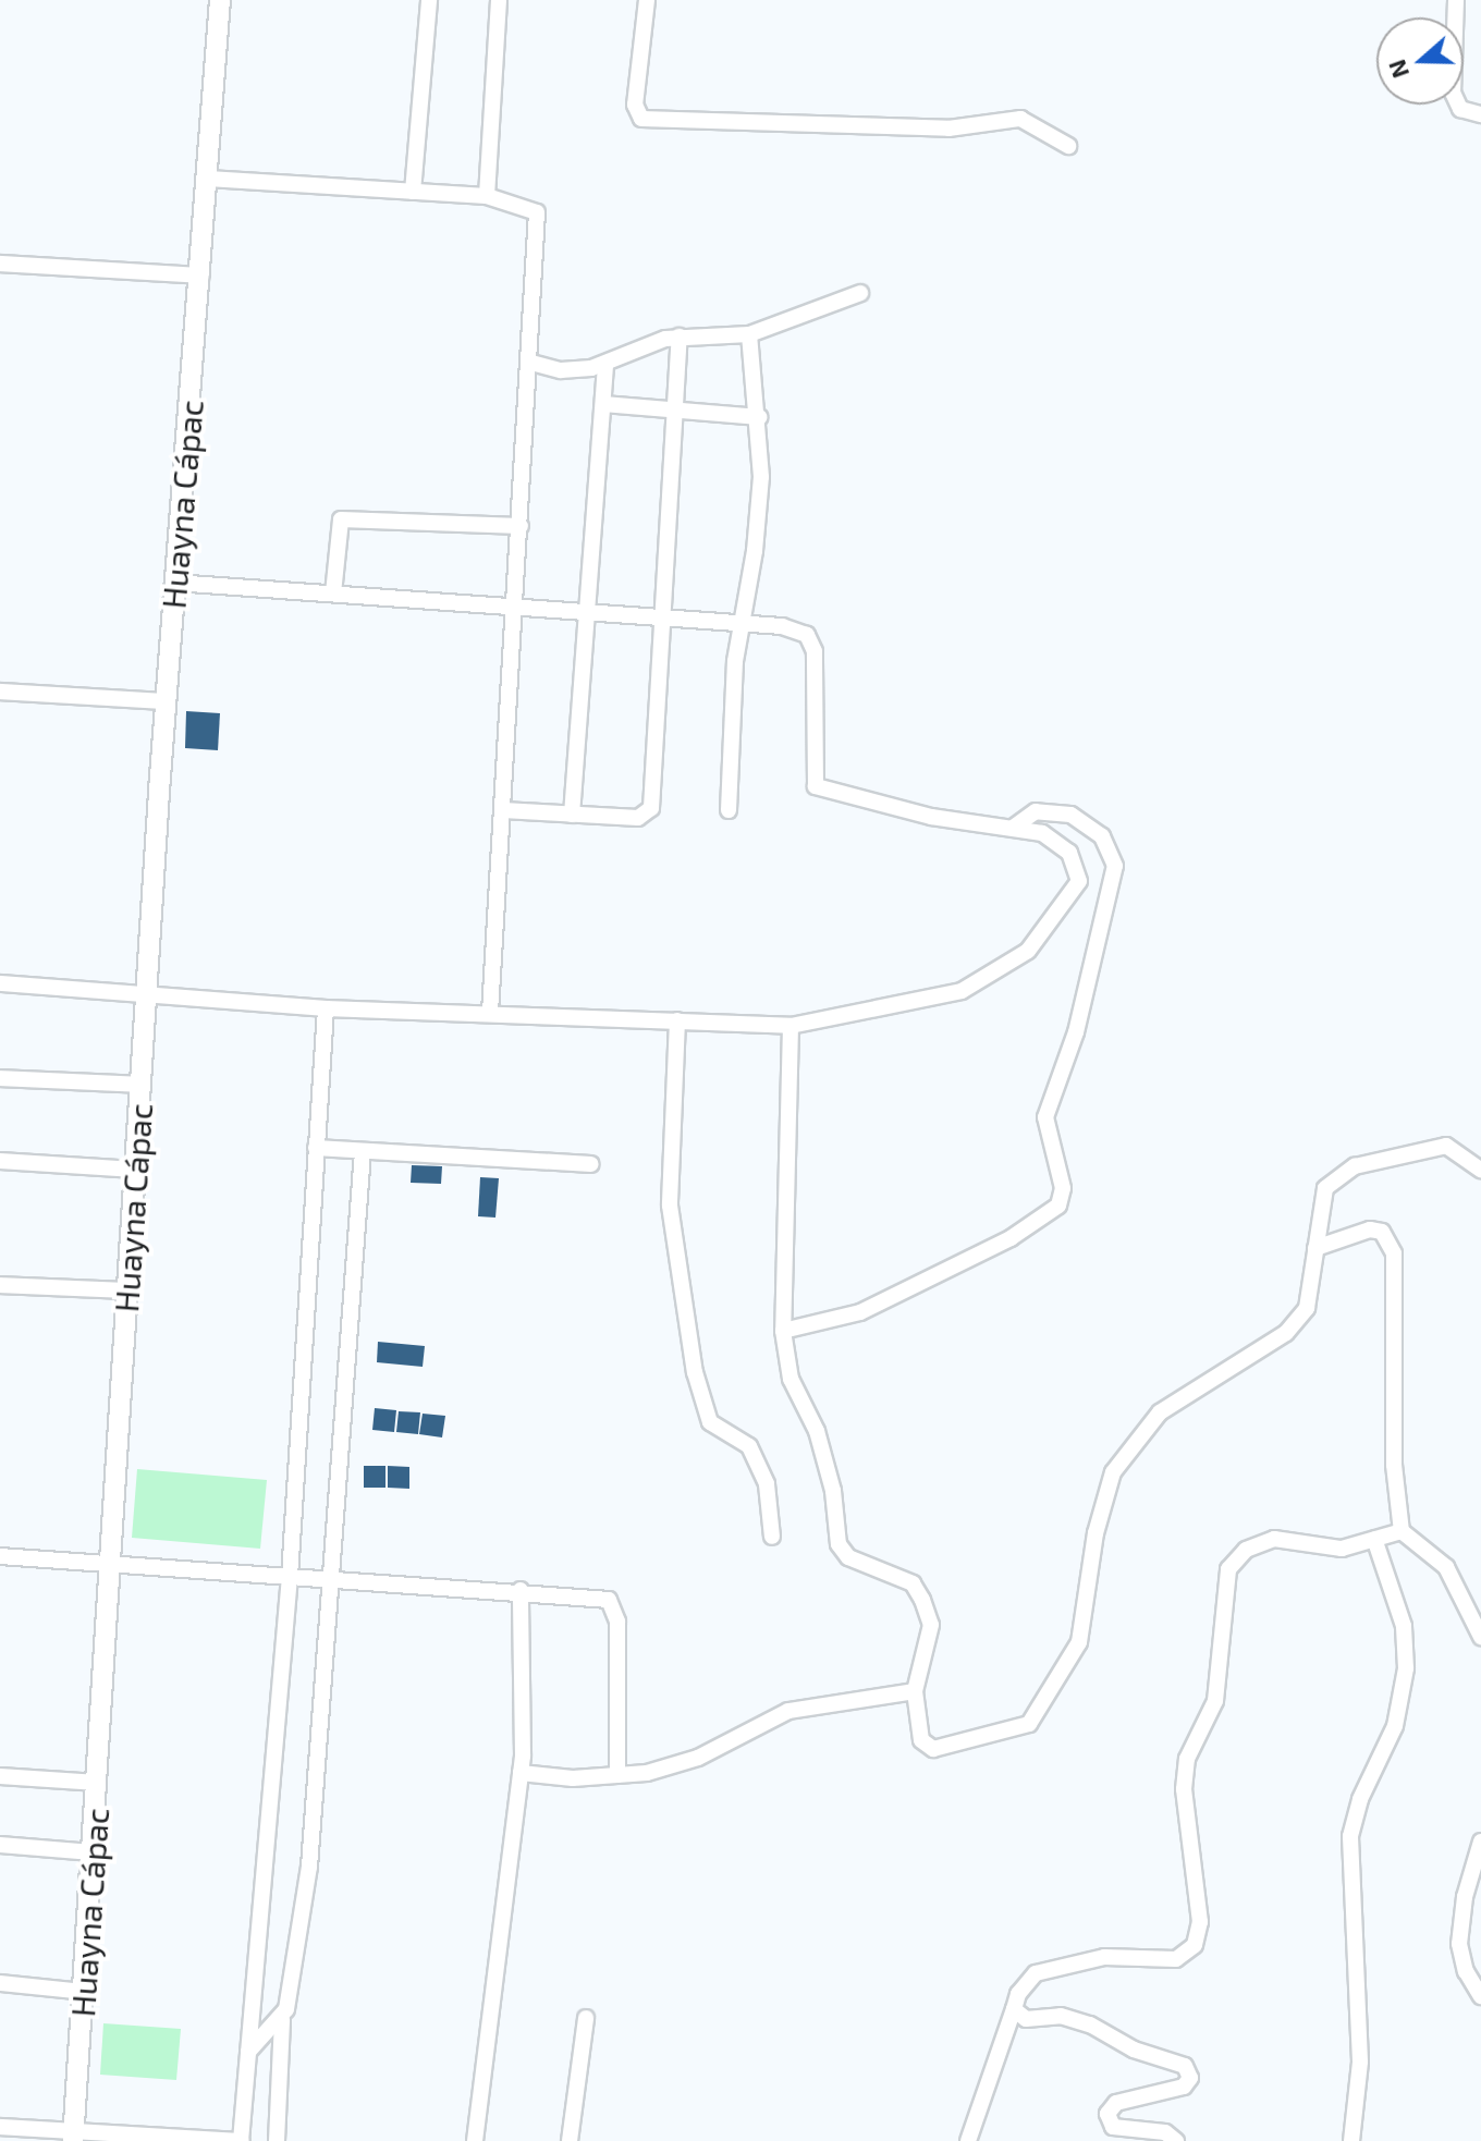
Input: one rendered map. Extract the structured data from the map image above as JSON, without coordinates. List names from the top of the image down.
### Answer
{
  "streets": {
    "street": ["Huayna Cápac"]
  },
  "north": "left"
}
